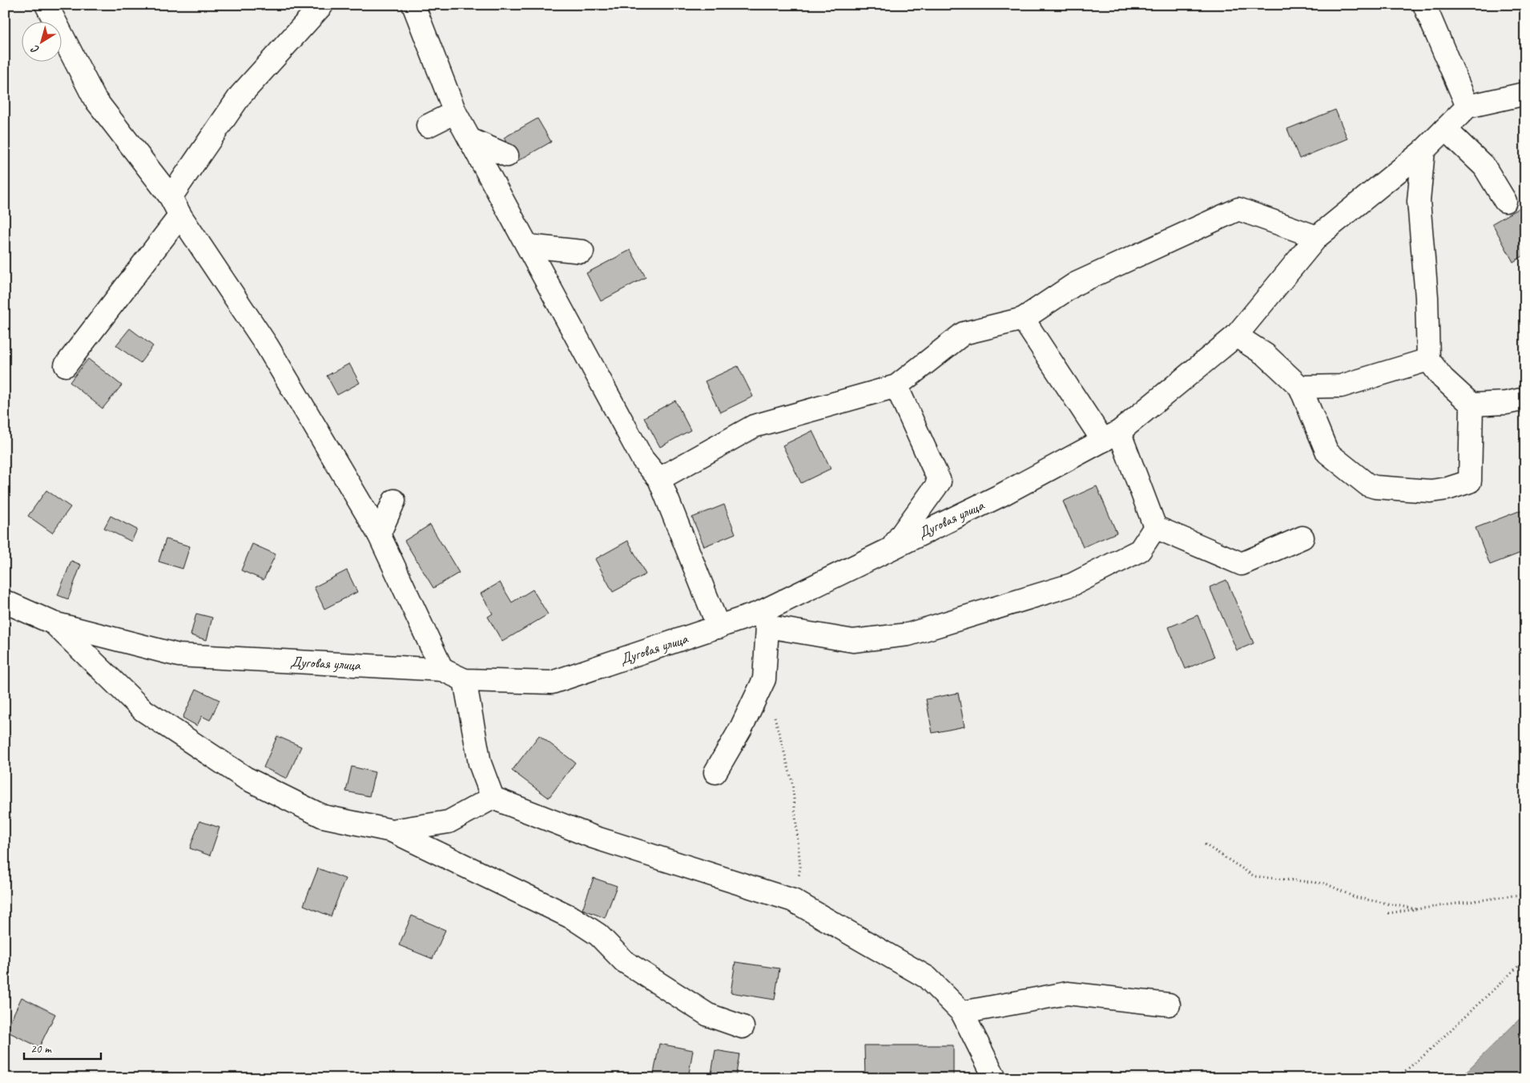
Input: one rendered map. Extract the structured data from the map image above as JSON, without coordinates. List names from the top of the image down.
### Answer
{
  "streets": {
    "street": ["Дуговая улица"]
  },
  "scale_bar": "20 m",
  "north": "bottom left"
}
